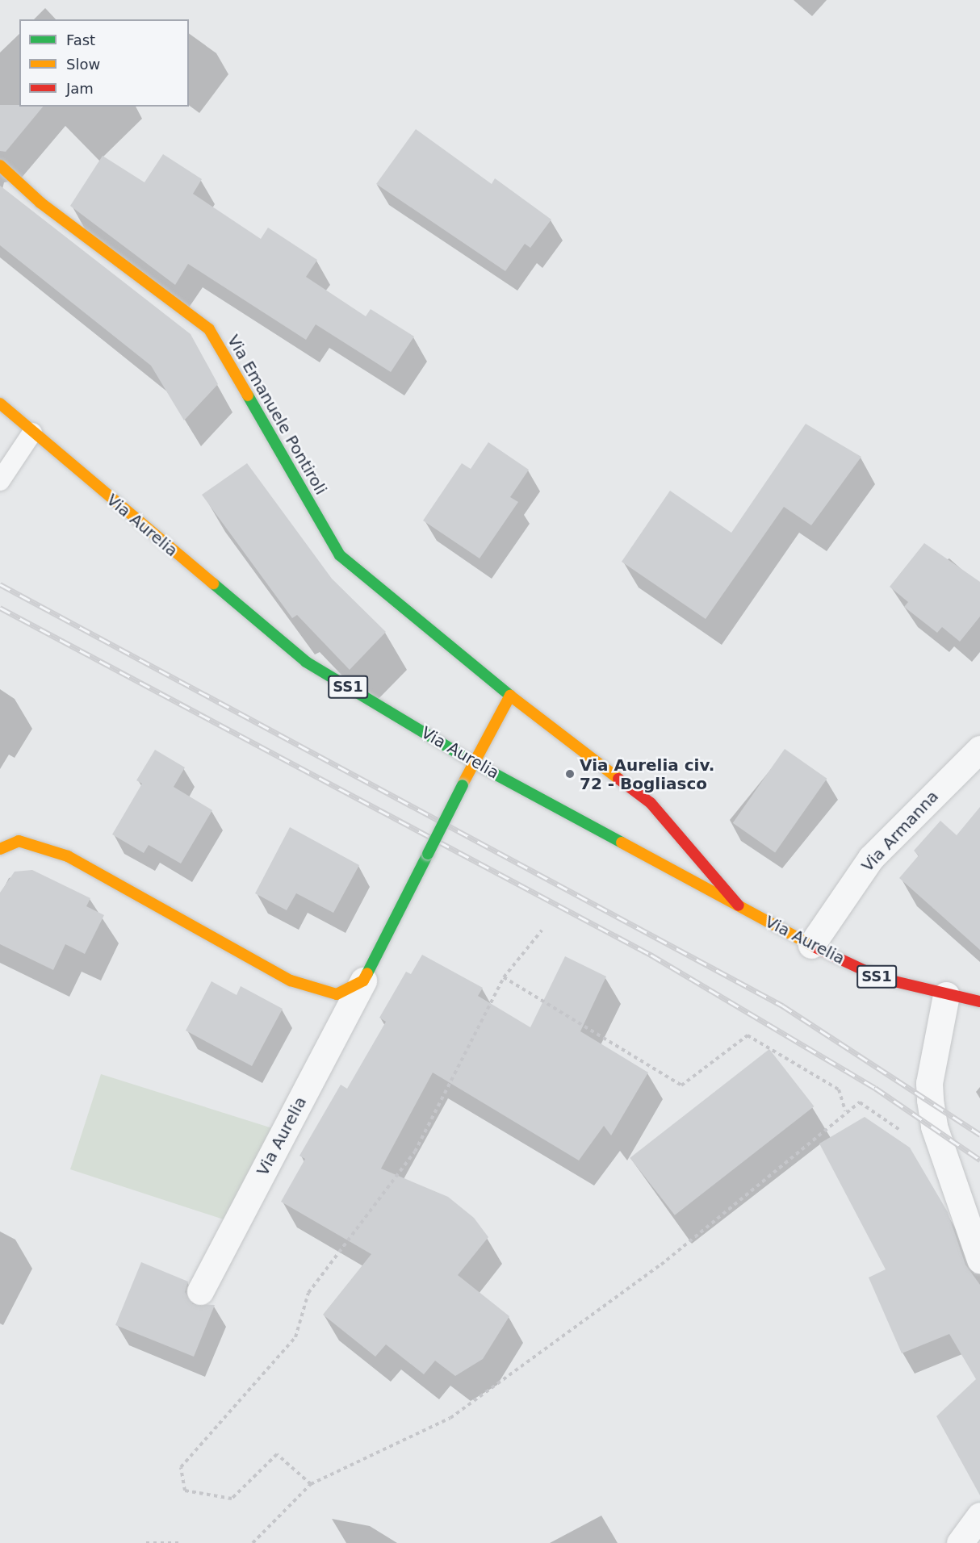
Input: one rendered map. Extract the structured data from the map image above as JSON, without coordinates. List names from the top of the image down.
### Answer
{
  "streets": {
    "street": [
      "Via Emanuele Pontiroli",
      "Via Aurelia",
      "SS1",
      "Via Armanna"
    ]
  },
  "crossings": [
    ["Via Emanuele Pontiroli", "Via Aurelia"],
    ["Via Aurelia", "Via Armanna"]
  ],
  "places": ["Via Aurelia civ. 72 - Bogliasco"],
  "legend": ["Fast", "Slow", "Jam"]
}
